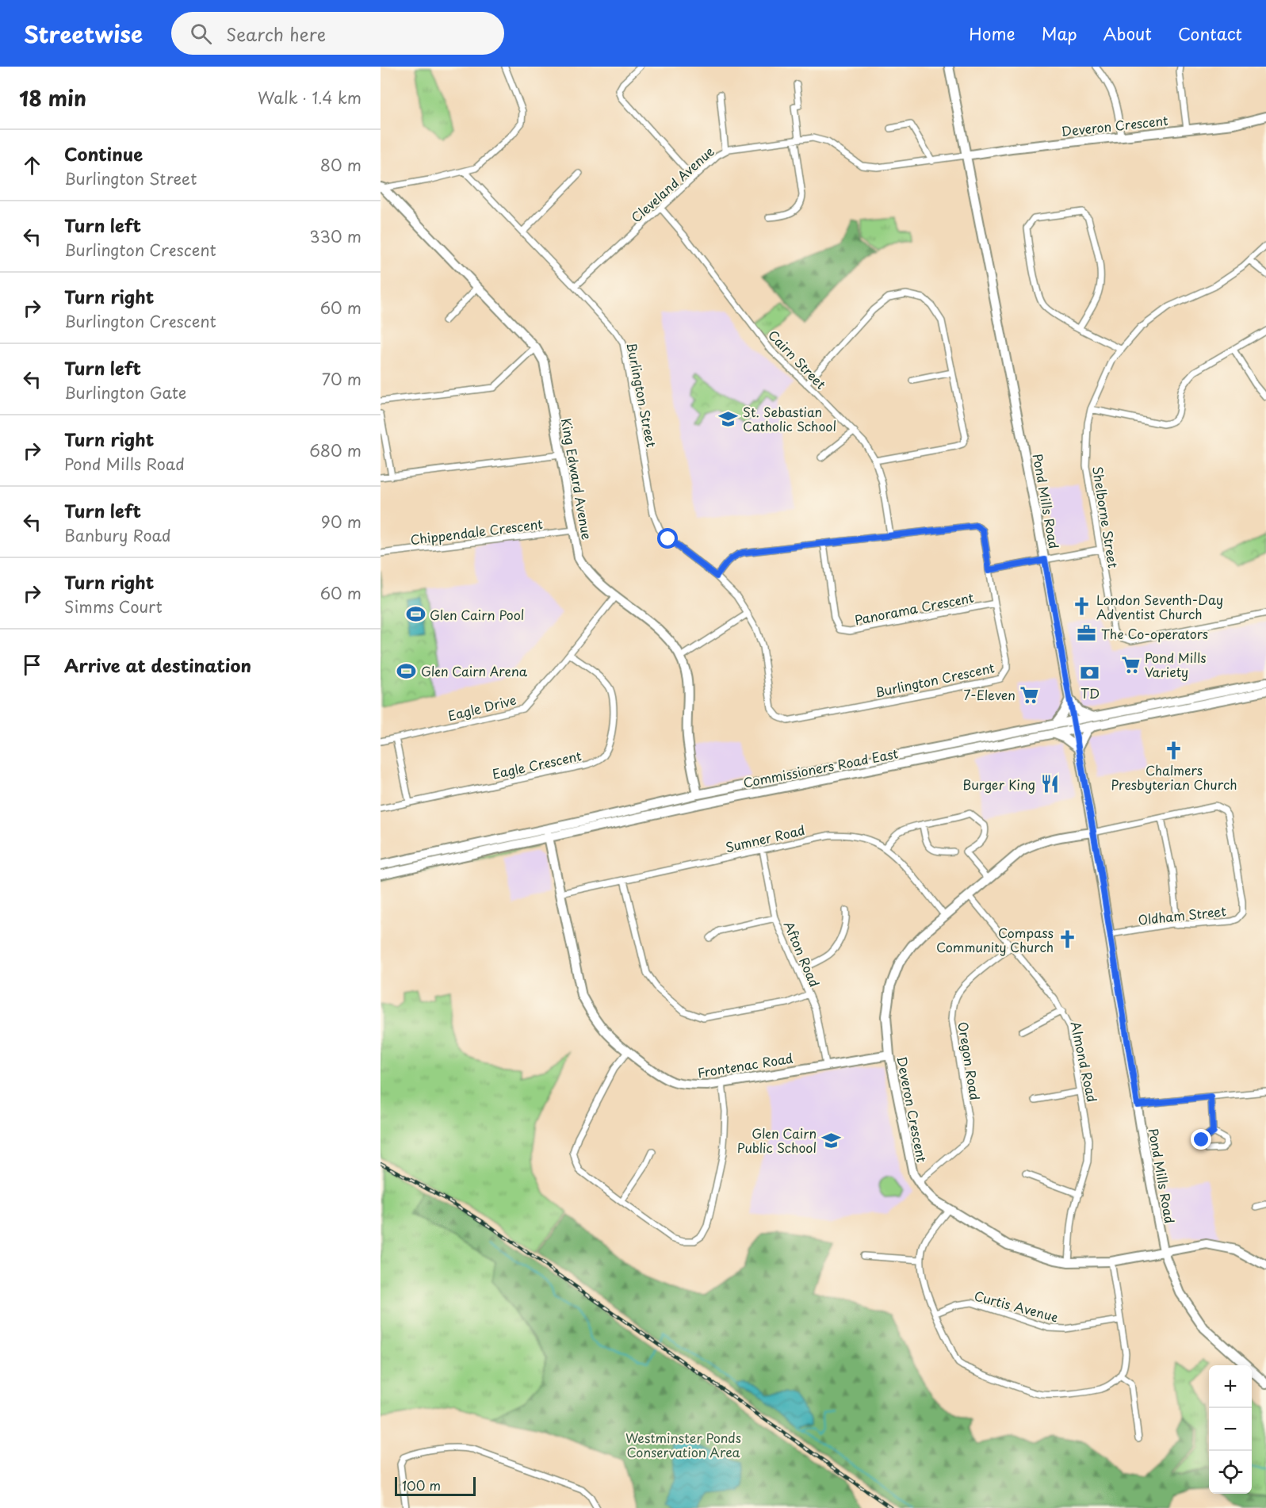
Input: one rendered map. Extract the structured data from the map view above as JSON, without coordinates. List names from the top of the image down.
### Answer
{
  "streets": {
    "main road": [
      "Deveron Crescent",
      "King Edward Avenue",
      "Pond Mills Road",
      "Commissioners Road East",
      "Frontenac Road"
    ],
    "street": [
      "Cleveland Avenue",
      "Cairn Street",
      "Burlington Street",
      "Shelborne Street",
      "Chippendale Crescent",
      "Panorama Crescent",
      "Burlington Crescent",
      "Eagle Drive",
      "Eagle Crescent",
      "Sumner Road",
      "Oldham Street",
      "Afton Road",
      "Oregon Road",
      "Almond Road",
      "Curtis Avenue"
    ]
  },
  "crossings": [
    ["Deveron Crescent", "Cleveland Avenue"],
    ["Deveron Crescent", "Pond Mills Road"],
    ["Deveron Crescent", "Sumner Road"],
    ["Deveron Crescent", "Oldham Street"],
    ["Deveron Crescent", "Oregon Road"],
    ["Deveron Crescent", "Almond Road"],
    ["Deveron Crescent", "Frontenac Road"],
    ["Cleveland Avenue", "Cairn Street"],
    ["Cleveland Avenue", "Burlington Street"],
    ["Cleveland Avenue", "Pond Mills Road"],
    ["Cairn Street", "Burlington Crescent"],
    ["Burlington Street", "Burlington Crescent"],
    ["King Edward Avenue", "Chippendale Crescent"],
    ["King Edward Avenue", "Eagle Drive"],
    ["King Edward Avenue", "Commissioners Road East"],
    ["Pond Mills Road", "Commissioners Road East"],
    ["Pond Mills Road", "Oldham Street"],
    ["Panorama Crescent", "Burlington Crescent"],
    ["Eagle Drive", "Eagle Crescent"],
    ["Commissioners Road East", "Frontenac Road"],
    ["Sumner Road", "Afton Road"],
    ["Sumner Road", "Frontenac Road"],
    ["Afton Road", "Frontenac Road"],
    ["Oregon Road", "Almond Road"]
  ],
  "parks": ["Westminster Ponds Conservation Area"],
  "places": {
    "school or university": ["St. Sebastian Catholic School", "Glen Cairn Public School"],
    "church": ["London Seventh-Day Adventist Church", "Chalmers Presbyterian Church", "Compass Community Church"],
    "sports": ["Glen Cairn Pool", "Glen Cairn Arena"],
    "office": ["The Co-operators"],
    "supermarket": ["Pond Mills Variety", "7-Eleven"],
    "bank": ["TD"],
    "restaurant": ["Burger King"]
  },
  "scale_bar": "100 m",
  "page": {
    "header": "Streetwise",
    "search": "Search here",
    "nav": [
      "Home",
      "Map",
      "About",
      "Contact"
    ],
    "heading": ["18 min", "Walk · 1.4 km"],
    "list": [
      ["Continue", "Burlington Street", "80 m"],
      ["Turn left", "Burlington Crescent", "330 m"],
      ["Turn right", "Burlington Crescent", "60 m"],
      ["Turn left", "Burlington Gate", "70 m"],
      ["Turn right", "Pond Mills Road", "680 m"],
      ["Turn left", "Banbury Road", "90 m"],
      ["Turn right", "Simms Court", "60 m"],
      "Arrive at destination"
    ],
    "map_buttons": ["+", "−"],
    "scale": "100 m"
  }
}
